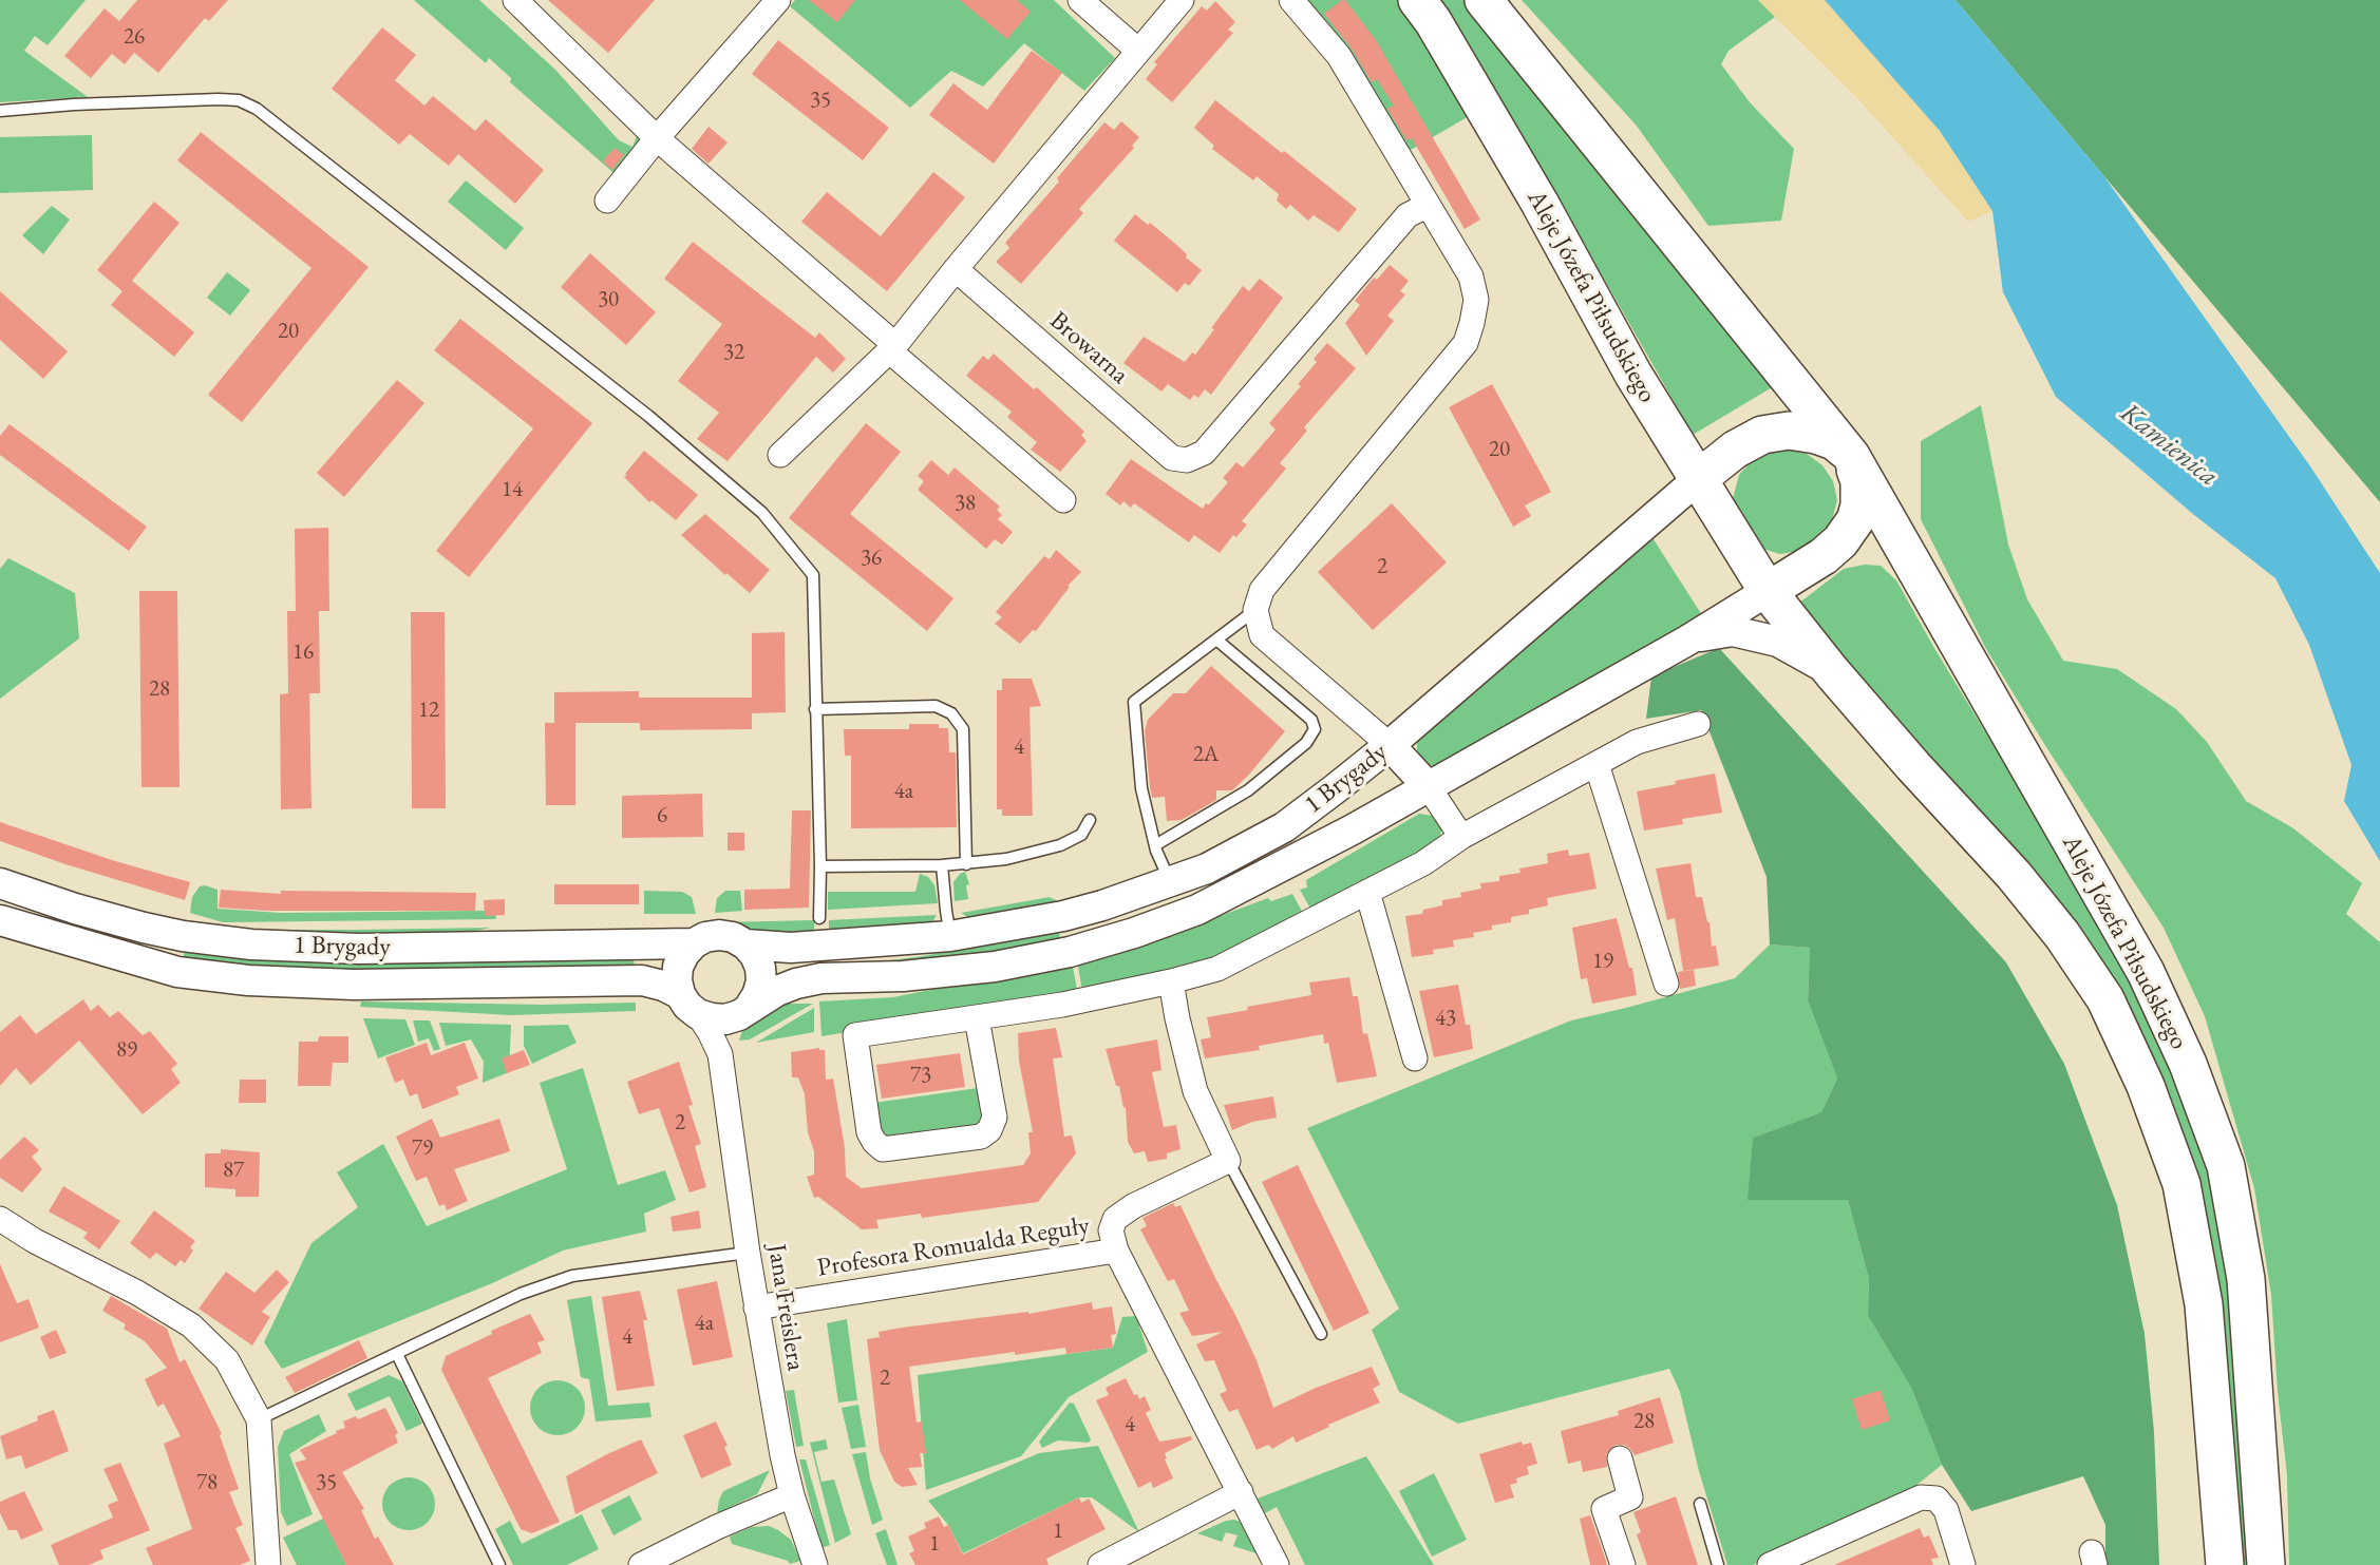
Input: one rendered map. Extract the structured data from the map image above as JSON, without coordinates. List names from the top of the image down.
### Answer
{
  "streets": {
    "main road": ["Aleje Józefa Piłsudskiego", "1 Brygady"],
    "street": ["Browarna", "Profesora Romualda Reguły", "Jana Freislera"]
  },
  "crossings": [
    ["Aleje Józefa Piłsudskiego", "1 Brygady"],
    ["1 Brygady", "Jana Freislera"],
    ["Profesora Romualda Reguły", "Jana Freislera"]
  ],
  "water": ["Kamienica"],
  "house_numbers": [
    "26",
    "35",
    "30",
    "20",
    "32",
    "20",
    "14",
    "38",
    "36",
    "2",
    "16",
    "28",
    "12",
    "4",
    "2A",
    "4a",
    "6",
    "19",
    "43",
    "89",
    "73",
    "2",
    "79",
    "87",
    "4a",
    "4",
    "2",
    "28",
    "4",
    "78",
    "35",
    "1",
    "1"
  ]
}
